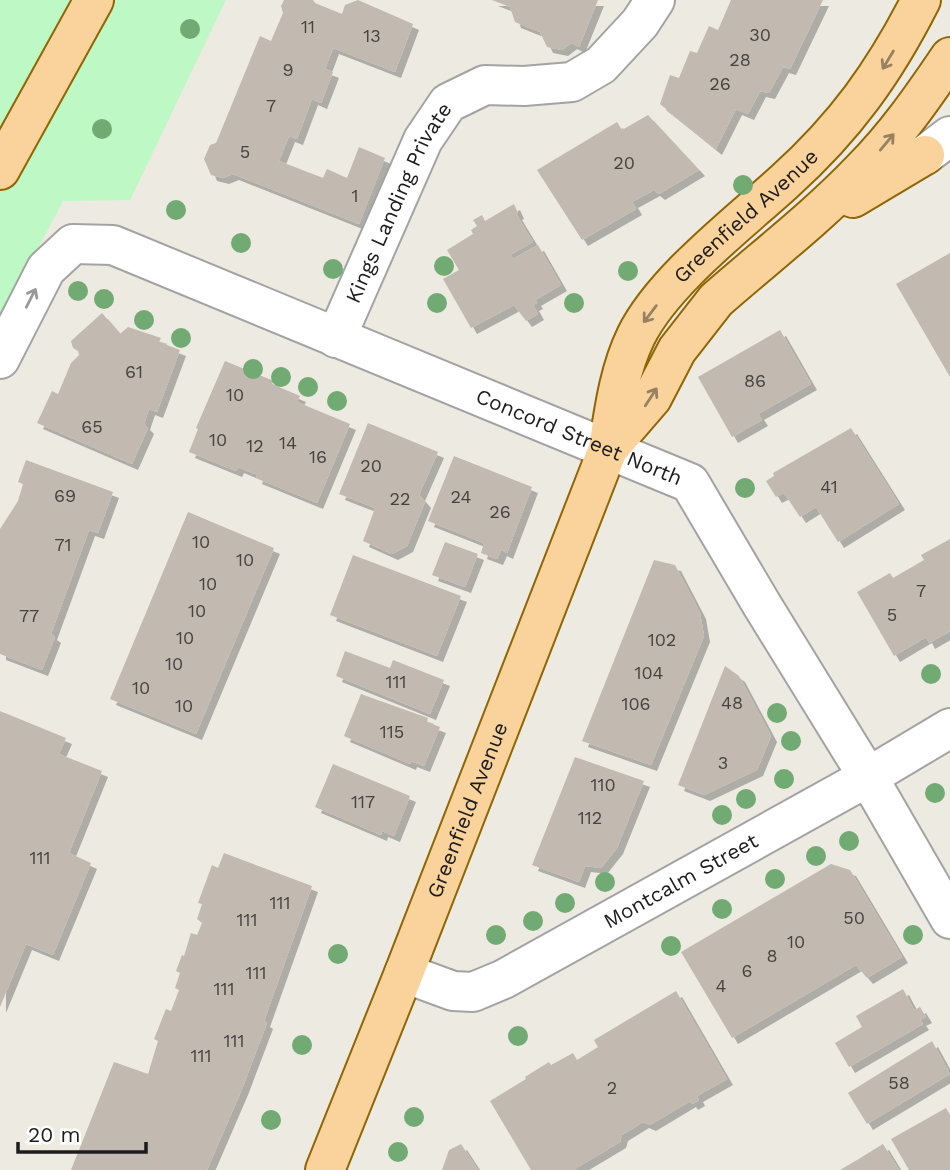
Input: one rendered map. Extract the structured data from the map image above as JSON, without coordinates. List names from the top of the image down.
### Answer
{
  "streets": {
    "main road": ["Greenfield Avenue"],
    "street": ["Kings Landing Private", "Concord Street North", "Montcalm Street"]
  },
  "crossings": [
    ["Kings Landing Private", "Concord Street North"],
    ["Greenfield Avenue", "Concord Street North"],
    ["Greenfield Avenue", "Montcalm Street"],
    ["Concord Street North", "Montcalm Street"]
  ],
  "house_numbers": [
    "11",
    "30",
    "13",
    "28",
    "9",
    "26",
    "7",
    "5",
    "20",
    "1",
    "61",
    "86",
    "10",
    "65",
    "10",
    "14",
    "12",
    "16",
    "20",
    "41",
    "69",
    "24",
    "22",
    "26",
    "10",
    "71",
    "10",
    "10",
    "7",
    "10",
    "5",
    "77",
    "10",
    "102",
    "10",
    "104",
    "111",
    "10",
    "48",
    "106",
    "10",
    "115",
    "3",
    "110",
    "117",
    "112",
    "111",
    "111",
    "50",
    "111",
    "10",
    "8",
    "6",
    "111",
    "4",
    "111",
    "111",
    "111",
    "58",
    "2"
  ],
  "scale_bar": "20 m"
}
